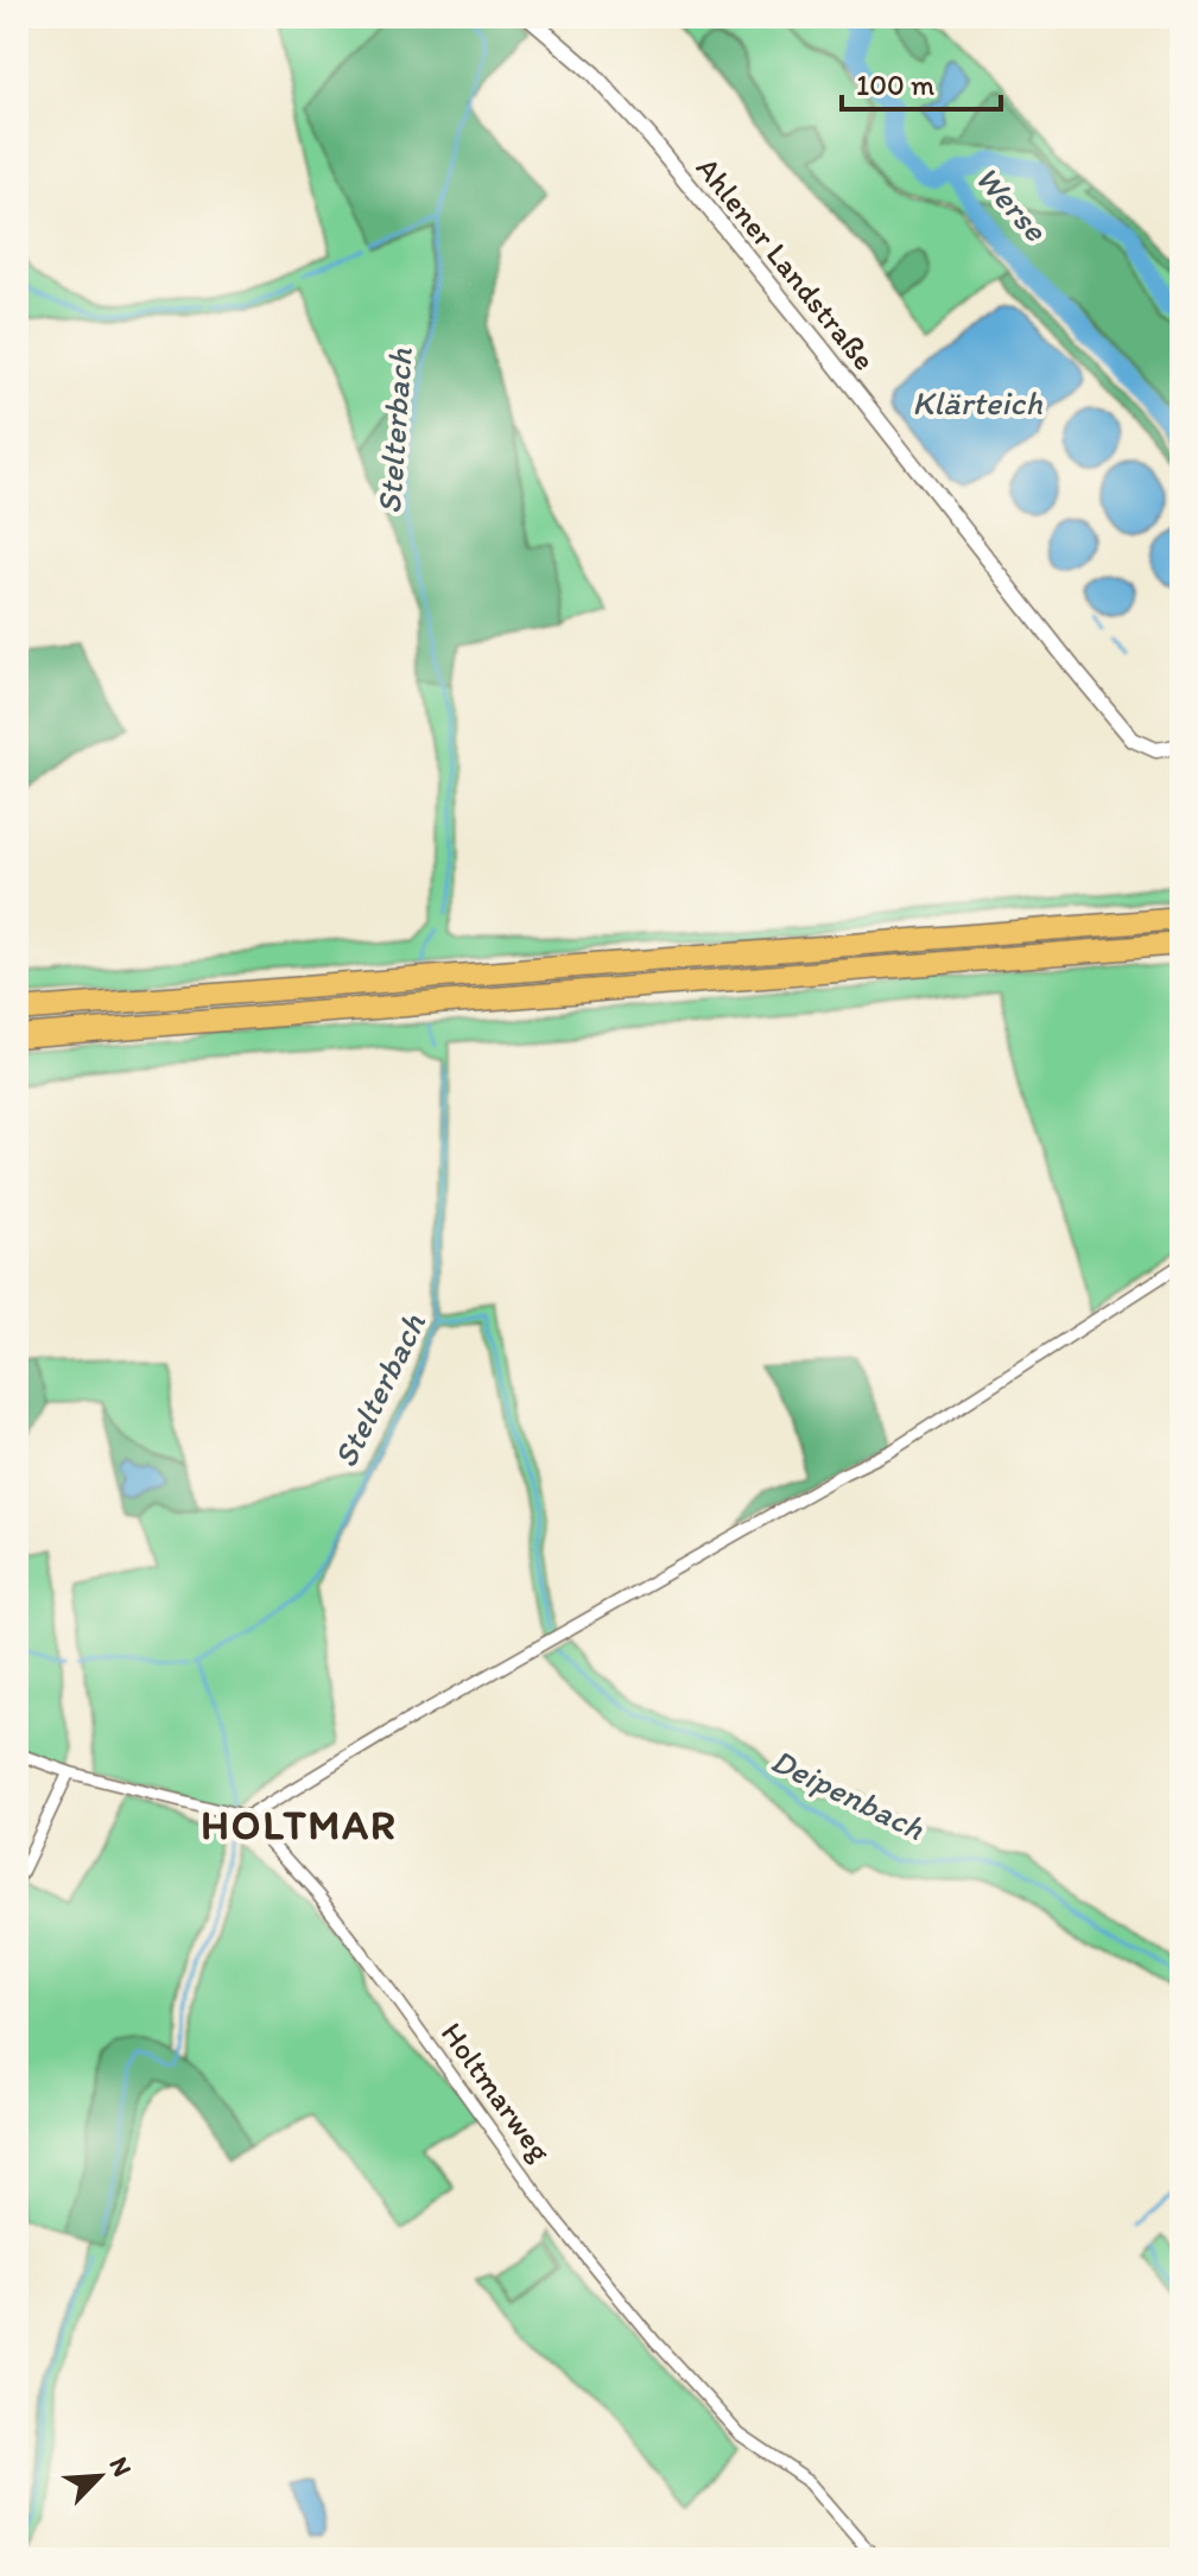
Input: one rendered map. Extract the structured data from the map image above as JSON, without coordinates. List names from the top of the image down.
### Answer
{
  "streets": {
    "street": ["Ahlener Landstraße", "Holtmarweg"]
  },
  "districts": ["HOLTMAR"],
  "water": [
    "Werse",
    "Klärteich",
    "Stelterbach",
    "Deipenbach"
  ],
  "scale_bar": "100 m",
  "north": "top right"
}
